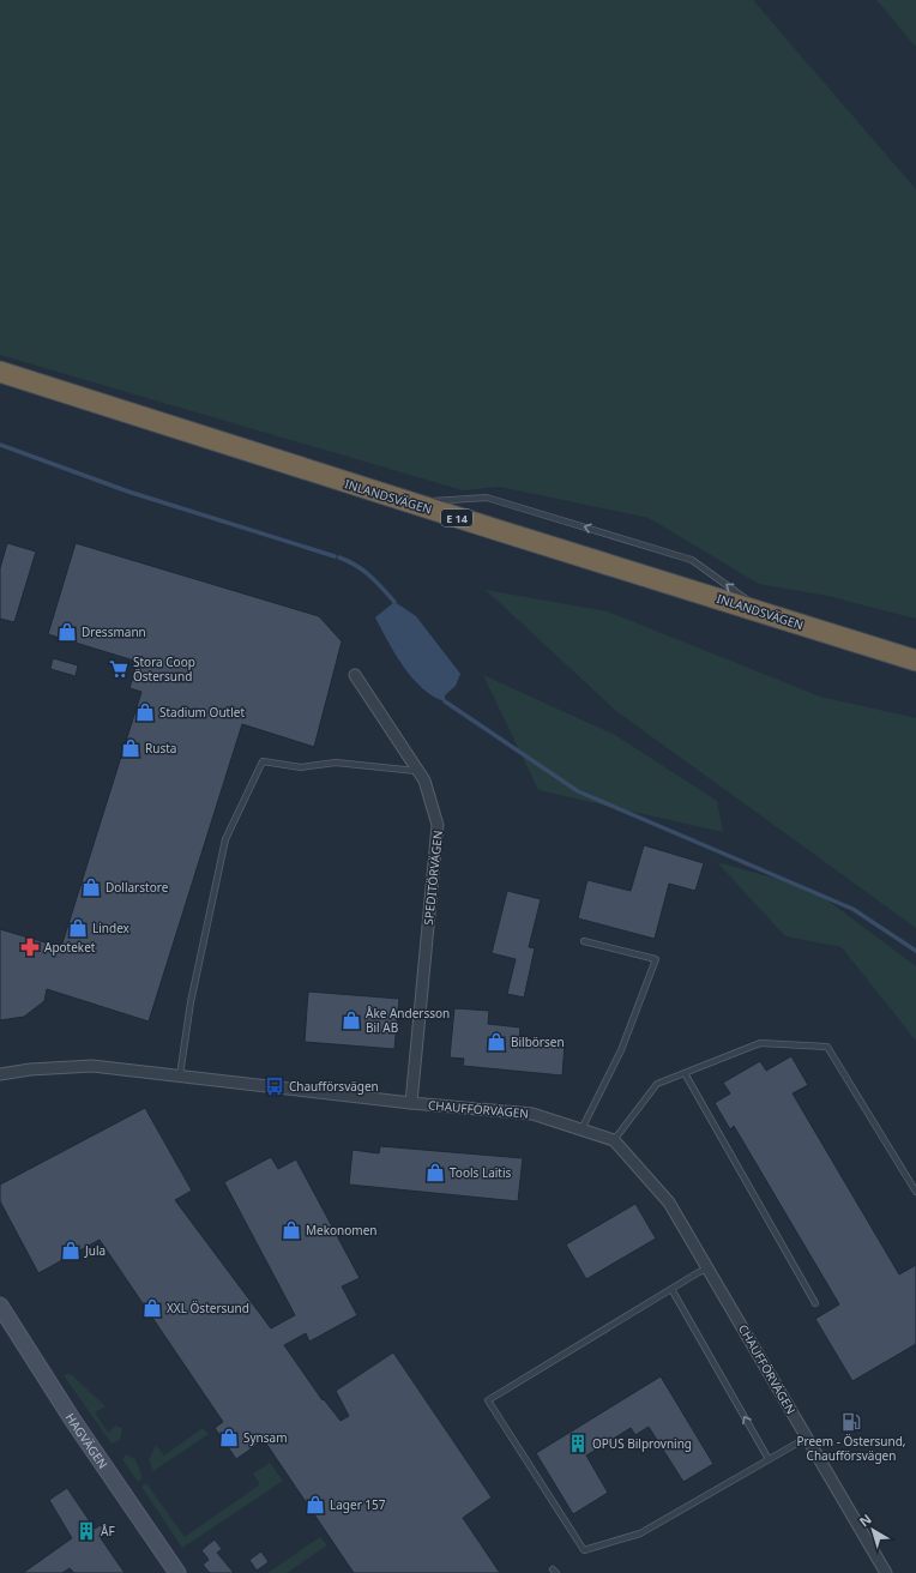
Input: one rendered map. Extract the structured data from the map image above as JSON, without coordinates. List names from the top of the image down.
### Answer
{
  "streets": {
    "highway": ["INLANDSVÄGEN", "E 14"],
    "street": ["SPEDITÖRVÄGEN", "CHAUFFÖRVÄGEN", "HAGVÄGEN"]
  },
  "crossings": [
    ["SPEDITÖRVÄGEN", "CHAUFFÖRVÄGEN"]
  ],
  "places": {
    "shop": [
      "Dressmann",
      "Stadium Outlet",
      "Rusta",
      "Dollarstore",
      "Lindex",
      "Åke Andersson Bil AB",
      "Bilbörsen",
      "Tools Laitis",
      "Mekonomen",
      "Jula",
      "XXL Östersund",
      "Synsam",
      "Lager 157"
    ],
    "supermarket": ["Stora Coop Östersund"],
    "pharmacy": ["Apoteket"],
    "bus stop": ["Chaufförsvägen"],
    "fuel station": ["Preem - Östersund, Chaufförsvägen"],
    "building": ["OPUS Bilprovning", "ÅF"]
  },
  "north": "top left"
}
